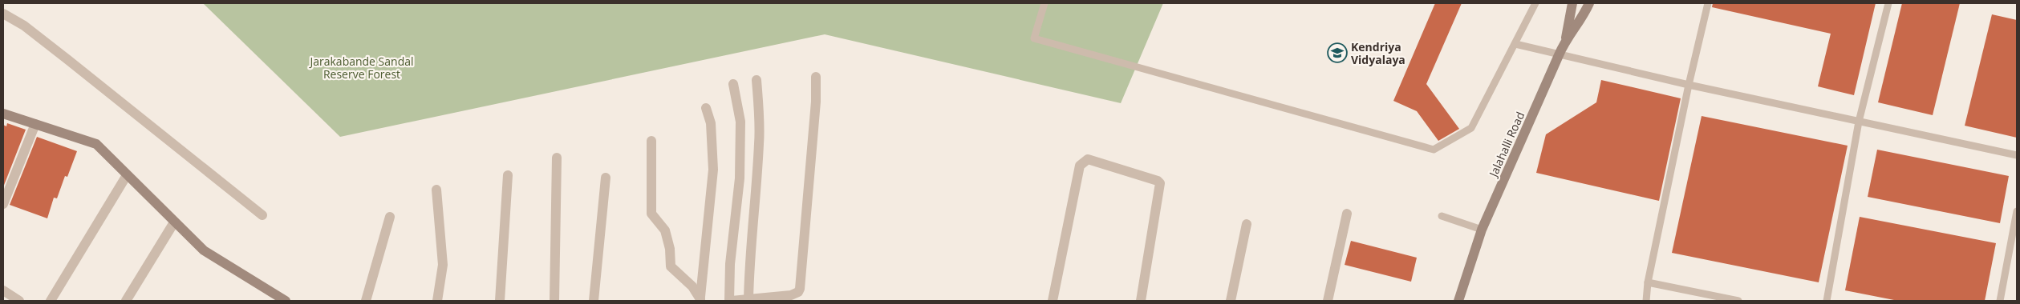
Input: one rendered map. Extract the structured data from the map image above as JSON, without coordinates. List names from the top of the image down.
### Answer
{
  "streets": {
    "main road": ["Jalahalli Road"]
  },
  "parks": ["Jarakabande Sandal Reserve Forest"],
  "places": {
    "school or university": ["Kendriya Vidyalaya"]
  }
}
